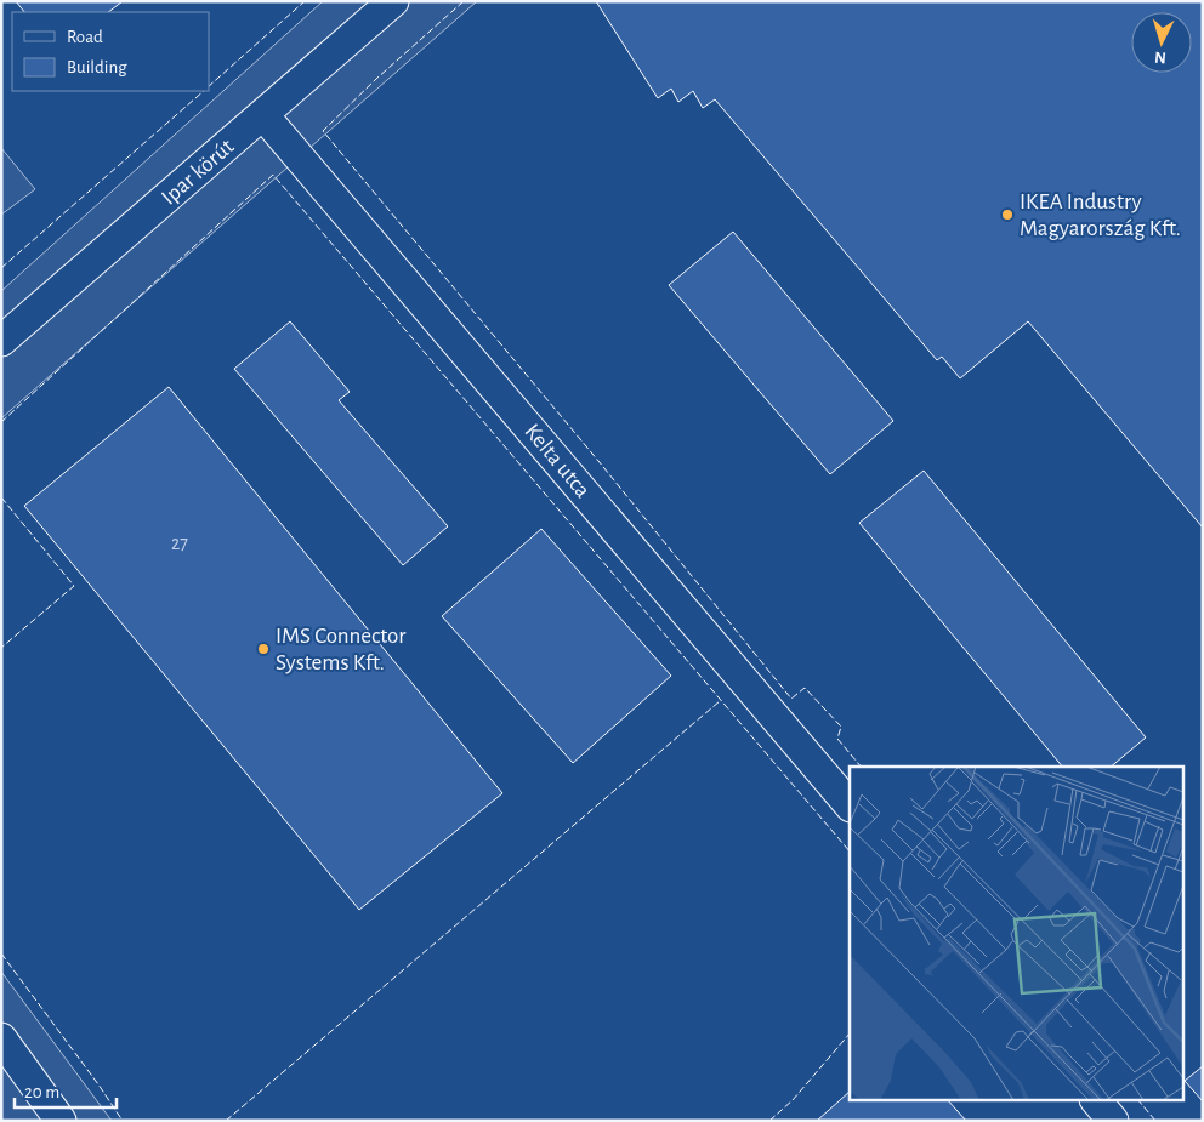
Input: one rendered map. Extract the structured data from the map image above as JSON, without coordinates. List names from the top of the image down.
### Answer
{
  "streets": {
    "street": ["Ipar körút", "Kelta utca"]
  },
  "crossings": [
    ["Ipar körút", "Kelta utca"]
  ],
  "places": ["IKEA Industry Magyarország Kft.", "IMS Connector Systems Kft."],
  "house_numbers": ["27"],
  "legend": ["Road", "Building"],
  "scale_bar": "20 m",
  "north": "bottom"
}
